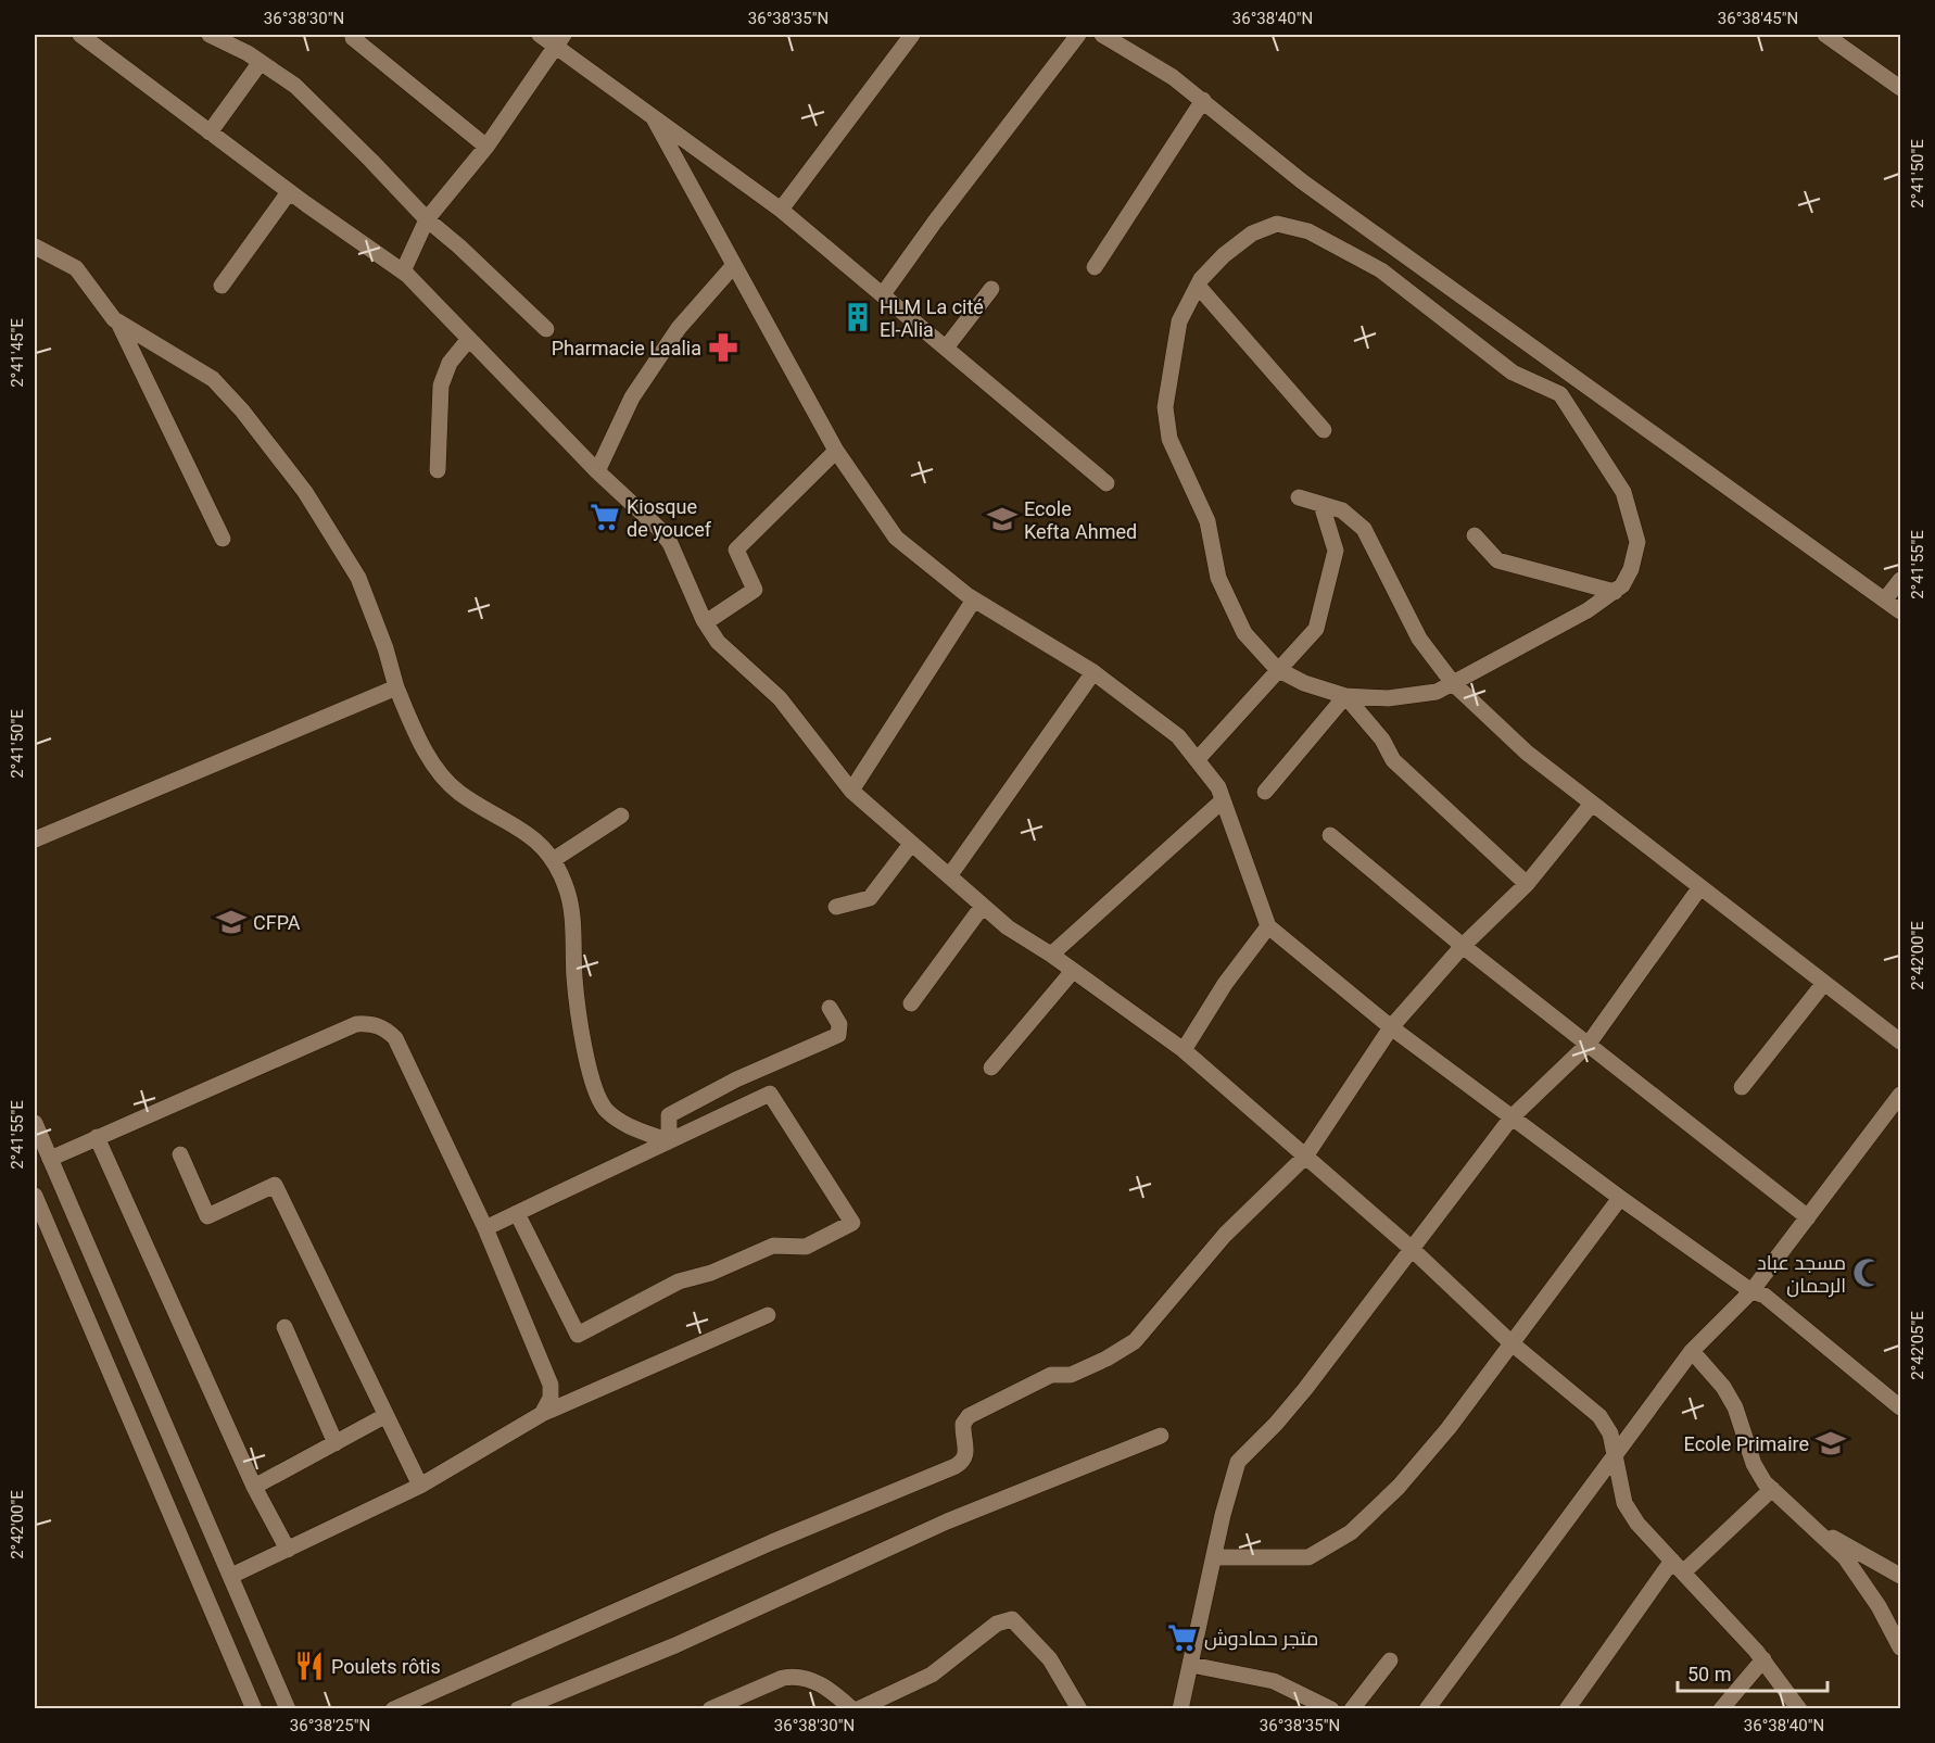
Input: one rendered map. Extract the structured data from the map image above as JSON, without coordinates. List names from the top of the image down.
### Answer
{
  "places": {
    "building": ["HLM La cité El-Alia"],
    "pharmacy": ["Pharmacie Laalia"],
    "supermarket": ["Kiosque de youcef", "متجر حمادوش"],
    "school or university": ["Ecole Kefta Ahmed", "CFPA", "Ecole Primaire"],
    "mosque": ["مسجد عباد الرحمان"],
    "restaurant": ["Poulets rôtis"]
  },
  "scale_bar": "50 m",
  "coordinates": [
    "36°38'30\"N",
    "36°38'35\"N",
    "36°38'40\"N",
    "36°38'45\"N",
    "2°41'50\"E",
    "2°41'45\"E",
    "2°41'55\"E",
    "2°42'00\"E",
    "2°42'05\"E",
    "36°38'25\"N"
  ]
}
